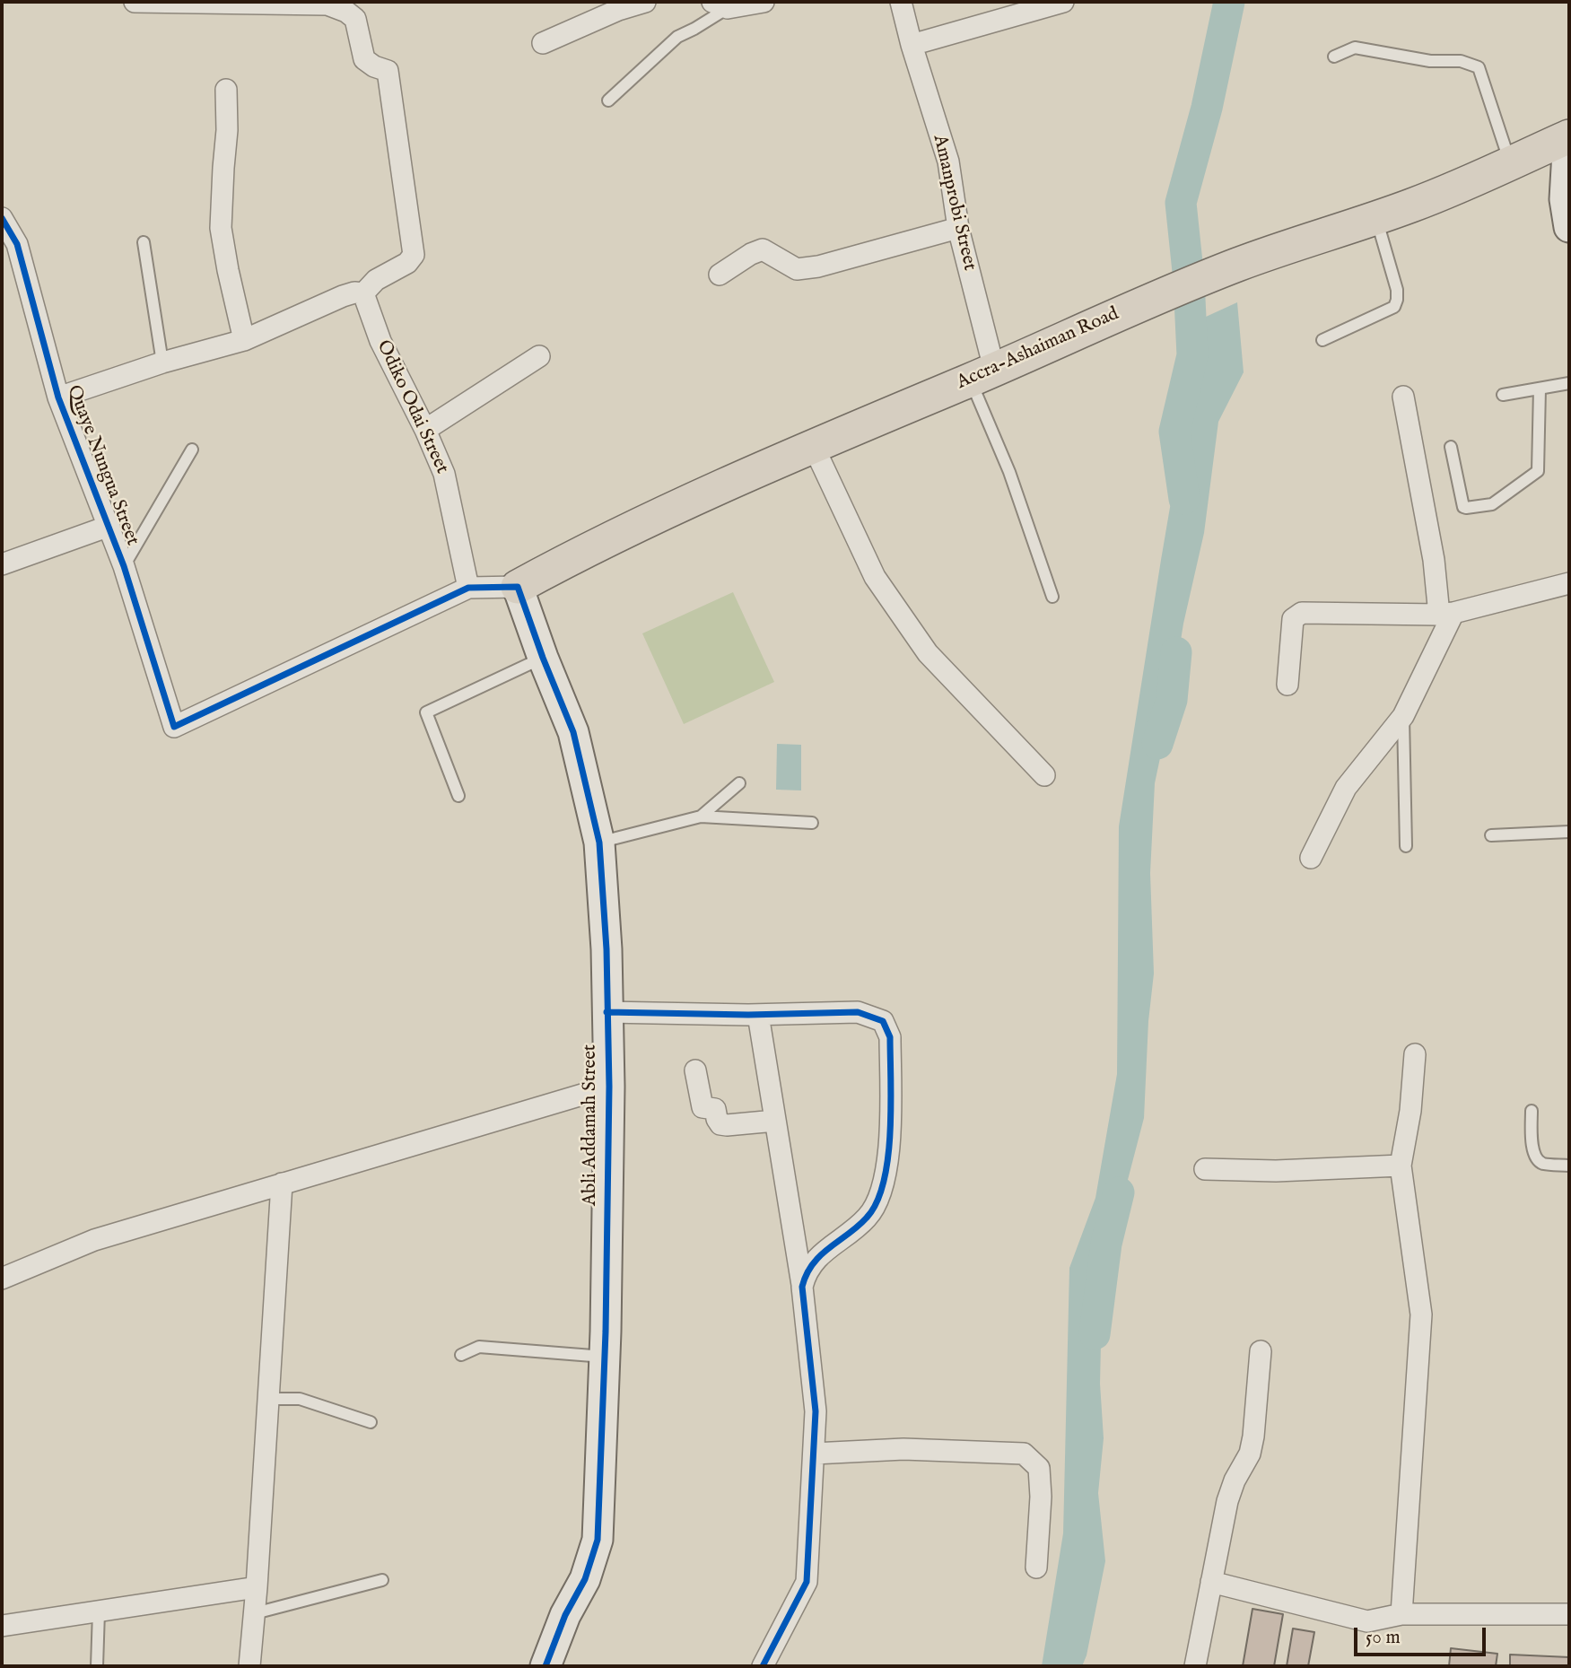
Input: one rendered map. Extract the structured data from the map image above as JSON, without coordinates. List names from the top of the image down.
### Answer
{
  "streets": {
    "main road": ["Accra-Ashaiman Road"],
    "street": [
      "Amanprobi Street",
      "Odiko Odai Street",
      "Quaye Nungua Street",
      "Abli Addamah Street"
    ]
  },
  "crossings": [
    ["Amanprobi Street", "Accra-Ashaiman Road"],
    ["Accra-Ashaiman Road", "Abli Addamah Street"],
    ["Odiko Odai Street", "Quaye Nungua Street"]
  ],
  "scale_bar": "50 m"
}
